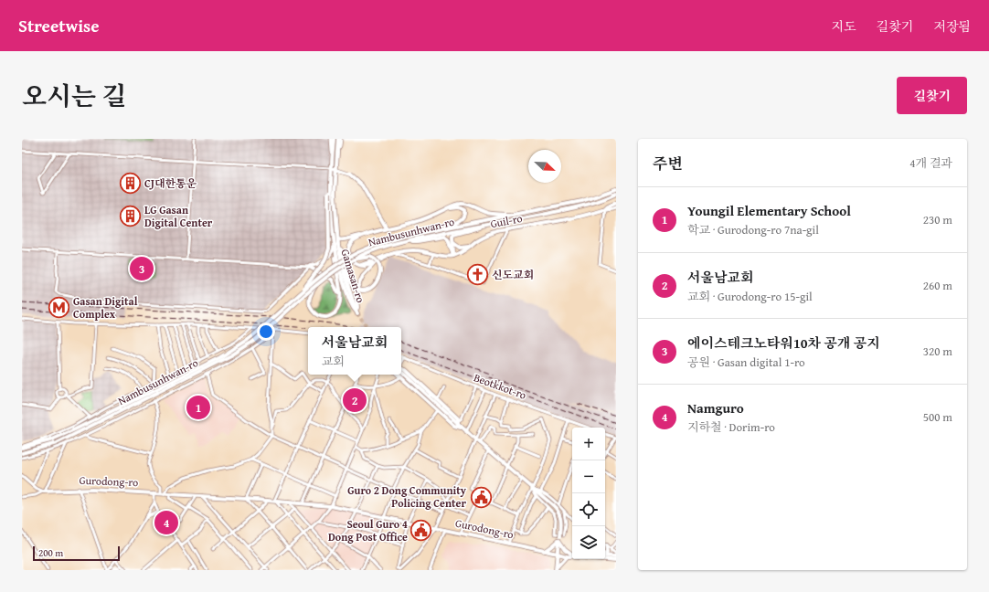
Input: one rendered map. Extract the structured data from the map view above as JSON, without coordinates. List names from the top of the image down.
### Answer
{
  "streets": {
    "main road": [
      "Guil-ro",
      "Nambusunhwan-ro",
      "Gamasan-ro",
      "Gurodong-ro"
    ],
    "street": ["Beotkkot-ro"]
  },
  "places": {
    "building": ["CJ대한통운", "LG Gasan Digital Center"],
    "church": ["신도교회"],
    "metro station": ["Gasan Digital Complex"],
    "public building": ["Guro 2 Dong Community Policing Center", "Seoul Guro 4 Dong Post Office"]
  },
  "scale_bar": "200 m",
  "north": "bottom right",
  "page": {
    "header": "Streetwise",
    "nav": ["지도", "길찾기", "저장됨"],
    "title": "오시는 길",
    "buttons": "길찾기",
    "heading": ["주변", "4개 결과"],
    "list": [
      {
        "mark": "1",
        "name": "Youngil Elementary School",
        "note": "학교 · Gurodong-ro 7na-gil",
        "value": "230 m"
      },
      {
        "mark": "2",
        "name": "서울남교회",
        "note": "교회 · Gurodong-ro 15-gil",
        "value": "260 m"
      },
      {
        "mark": "3",
        "name": "에이스테크노타워10차 공개 공지",
        "note": "공원 · Gasan digital 1-ro",
        "value": "320 m"
      },
      {
        "mark": "4",
        "name": "Namguro",
        "note": "지하철 · Dorim-ro",
        "value": "500 m"
      }
    ],
    "pins": [
      "3",
      "2",
      "1",
      "4"
    ],
    "popup": ["서울남교회", "교회"],
    "map_buttons": ["+", "−"],
    "scale": "200 m"
  }
}
